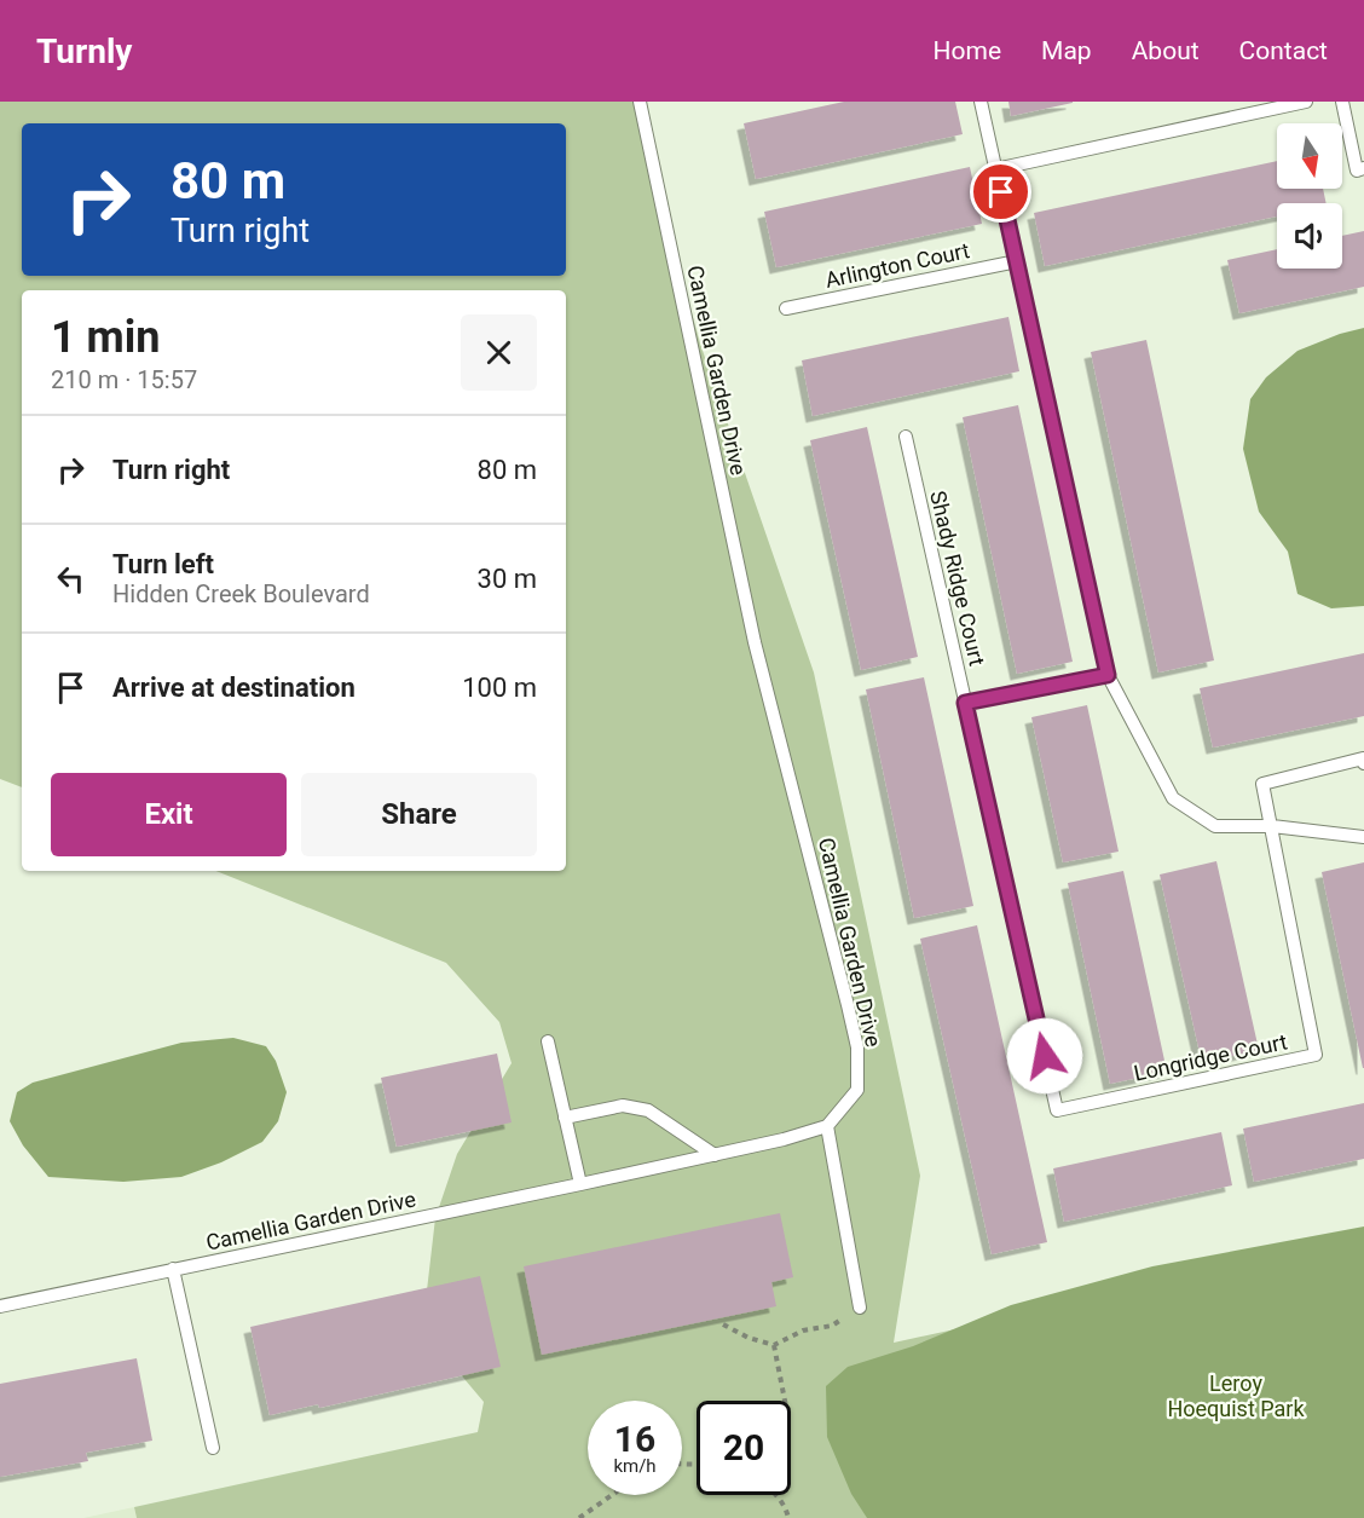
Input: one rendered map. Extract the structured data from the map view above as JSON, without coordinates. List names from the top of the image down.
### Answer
{
  "streets": {
    "lane": [
      "Arlington Court",
      "Camellia Garden Drive",
      "Shady Ridge Court",
      "Longridge Court"
    ]
  },
  "crossings": [
    ["Shady Ridge Court", "Longridge Court"]
  ],
  "parks": ["Leroy Hoequist Park"],
  "north": "bottom",
  "page": {
    "header": "Turnly",
    "nav": [
      "Home",
      "Map",
      "About",
      "Contact"
    ],
    "turn": ["80 m", "Turn right"],
    "heading": ["1 min", "210 m · 15:57"],
    "list": [
      {
        "name": "Turn right",
        "value": "80 m"
      },
      {
        "name": "Turn left",
        "note": "Hidden Creek Boulevard",
        "value": "30 m"
      },
      {
        "name": "Arrive at destination",
        "value": "100 m"
      }
    ],
    "buttons": ["Exit", "Share"],
    "speed": "16 km/h",
    "limit": "20"
  }
}
